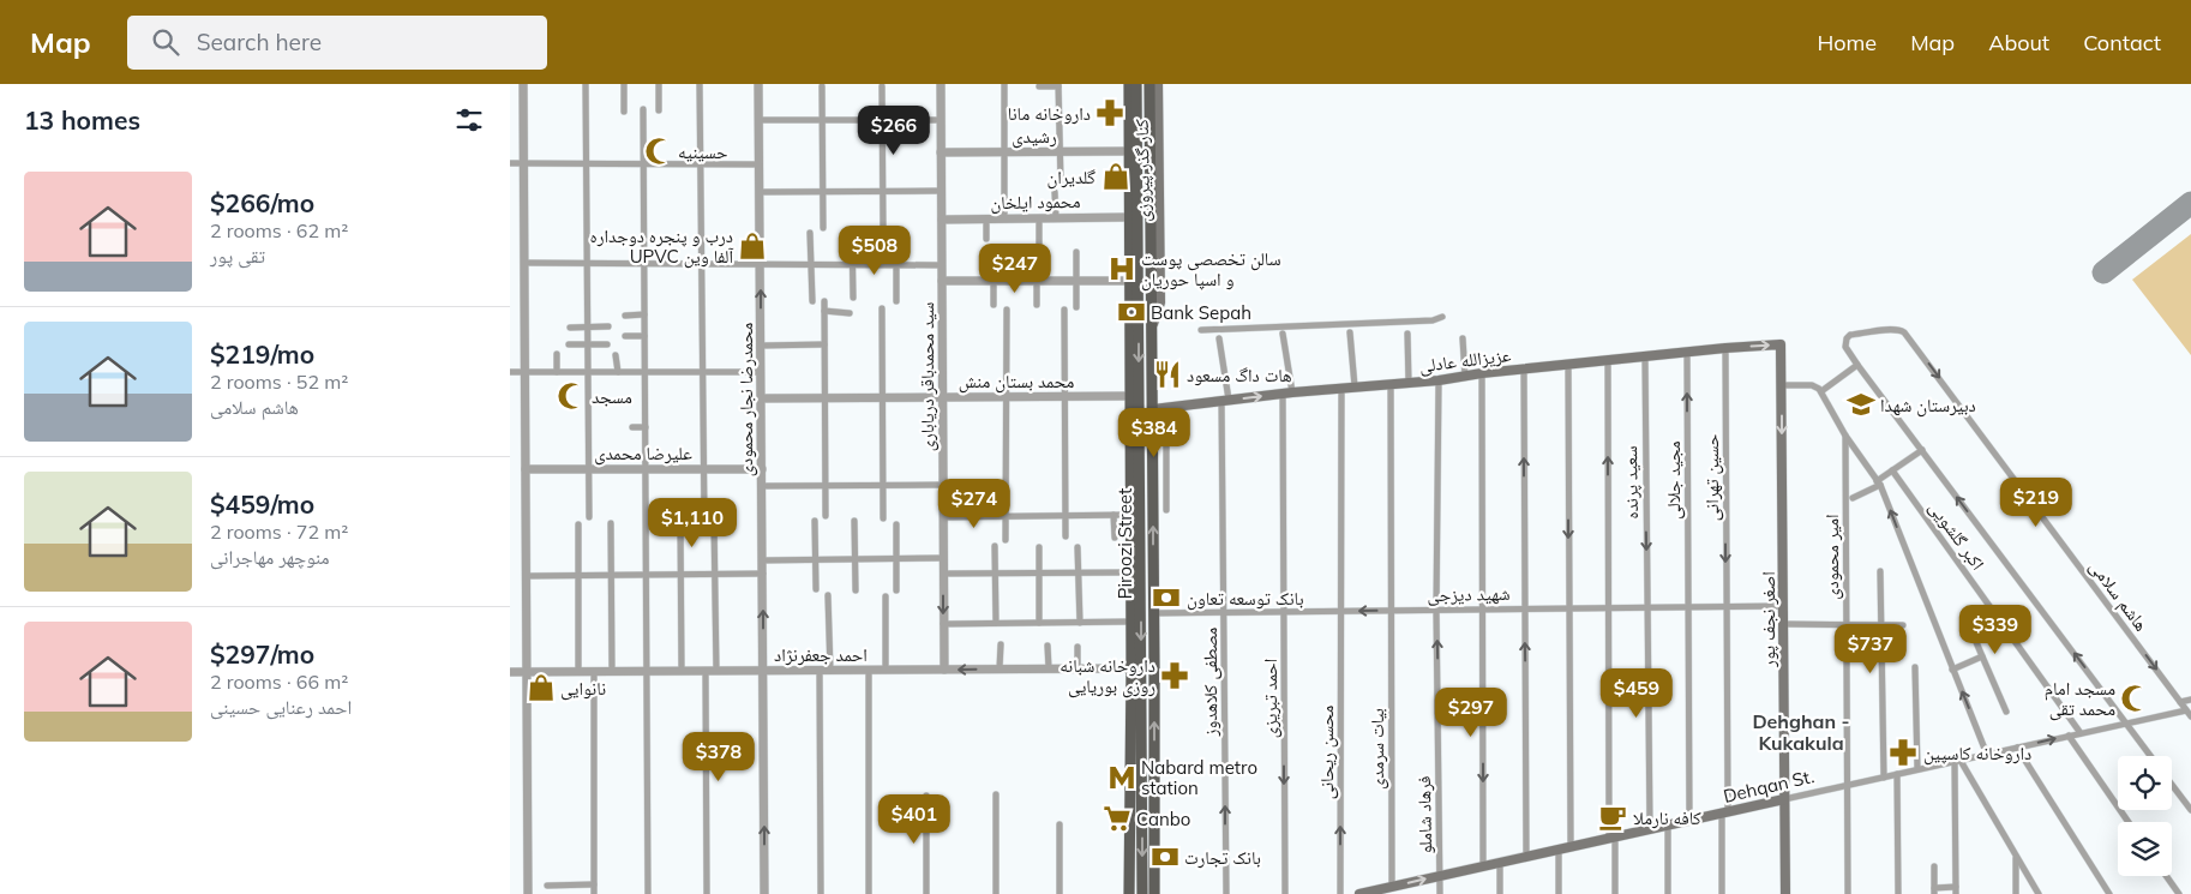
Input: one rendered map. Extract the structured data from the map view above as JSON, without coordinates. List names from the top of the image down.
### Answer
{
  "streets": {
    "main road": [
      "کنار گذر پیروزی",
      "عزیزالله عادلی",
      "Piroozi Street",
      "اصغر نجف پور",
      "Dehqan St."
    ],
    "street": [
      "رشیدی",
      "محمود ایلخان",
      "سید محمدباقر دریاباری",
      "محمد بستان منش",
      "محمدرضا نجار محمودی",
      "علیرضا محمدی",
      "حسین تهرانی",
      "مجید جلالی",
      "سعید پرنده",
      "اکبر گلشویی",
      "امیر محمودی",
      "شهید دیزجی",
      "هاشم سلامی",
      "احمد جعفرنژاد",
      "مصطفی کلاهدوز",
      "احمد تبریزی",
      "بیات سرمدی",
      "محسن ریحانی",
      "فرهاد شاملو"
    ]
  },
  "crossings": [
    ["رشیدی", "سید محمدباقر دریاباری"],
    ["کنار گذر پیروزی", "Piroozi Street"],
    ["محمود ایلخان", "سید محمدباقر دریاباری"],
    ["عزیزالله عادلی", "حسین تهرانی"],
    ["عزیزالله عادلی", "مجید جلالی"],
    ["عزیزالله عادلی", "سعید پرنده"],
    ["عزیزالله عادلی", "Piroozi Street"],
    ["عزیزالله عادلی", "اصغر نجف پور"],
    ["عزیزالله عادلی", "مصطفی کلاهدوز"],
    ["عزیزالله عادلی", "احمد تبریزی"],
    ["عزیزالله عادلی", "بیات سرمدی"],
    ["عزیزالله عادلی", "محسن ریحانی"],
    ["عزیزالله عادلی", "فرهاد شاملو"],
    ["سید محمدباقر دریاباری", "محمد بستان منش"],
    ["سید محمدباقر دریاباری", "احمد جعفرنژاد"],
    ["محمد بستان منش", "محمدرضا نجار محمودی"],
    ["محمدرضا نجار محمودی", "علیرضا محمدی"],
    ["محمدرضا نجار محمودی", "احمد جعفرنژاد"],
    ["حسین تهرانی", "شهید دیزجی"],
    ["حسین تهرانی", "Dehqan St."],
    ["مجید جلالی", "شهید دیزجی"],
    ["مجید جلالی", "Dehqan St."],
    ["سعید پرنده", "شهید دیزجی"],
    ["سعید پرنده", "Dehqan St."],
    ["اکبر گلشویی", "Dehqan St."],
    ["Piroozi Street", "شهید دیزجی"],
    ["Piroozi Street", "احمد جعفرنژاد"],
    ["امیر محمودی", "Dehqan St."],
    ["شهید دیزجی", "اصغر نجف پور"],
    ["شهید دیزجی", "مصطفی کلاهدوز"],
    ["شهید دیزجی", "احمد تبریزی"],
    ["شهید دیزجی", "بیات سرمدی"],
    ["شهید دیزجی", "محسن ریحانی"],
    ["شهید دیزجی", "فرهاد شاملو"],
    ["هاشم سلامی", "Dehqan St."],
    ["اصغر نجف پور", "Dehqan St."],
    ["بیات سرمدی", "Dehqan St."],
    ["Dehqan St.", "فرهاد شاملو"]
  ],
  "one_way": [
    "حسین تهرانی",
    "مجید جلالی",
    "هاشم سلامی",
    "اصغر نجف پور",
    "مصطفی کلاهدوز",
    "احمد تبریزی",
    "محسن ریحانی"
  ],
  "districts": ["Dehghan - Kukakula"],
  "places": {
    "pharmacy": ["داروخانه مانا", "داروخانه شبانه روزی بوریایی", "داروخانه کاسپین"],
    "mosque": ["حسینیه", "مسجد", "مسجد امام محمد تقی"],
    "shop": ["گلدیران", "درب و پنجره دوجداره UPVC آلفا وین", "نانوایی"],
    "hospital": ["سالن تخصصی پوست و اسپا حوریان"],
    "bank": ["Bank Sepah", "بانک توسعه تعاون", "بانک تجارت"],
    "restaurant": ["هات داگ مسعود"],
    "school or university": ["دبیرستان شهدا"],
    "metro station": ["Nabard metro station"],
    "cafe": ["کافه نارملا"],
    "supermarket": ["Canbo"]
  },
  "page": {
    "header": "Map",
    "search": "Search here",
    "nav": [
      "Home",
      "Map",
      "About",
      "Contact"
    ],
    "heading": "13 homes",
    "price": [
      "$266",
      "$508",
      "$247",
      "$384",
      "$219",
      "$274",
      "$1,110",
      "$339",
      "$737",
      "$459",
      "$297",
      "$378",
      "$401"
    ],
    "list": [
      {
        "name": "$266/mo",
        "note": "2 rooms · 62 m² · تقی پور"
      },
      {
        "name": "$219/mo",
        "note": "2 rooms · 52 m² · هاشم سلامی"
      },
      {
        "name": "$459/mo",
        "note": "2 rooms · 72 m² · منوچهر مهاجرانی"
      },
      {
        "name": "$297/mo",
        "note": "2 rooms · 66 m² · احمد رعنایی حسینی"
      }
    ]
  }
}
